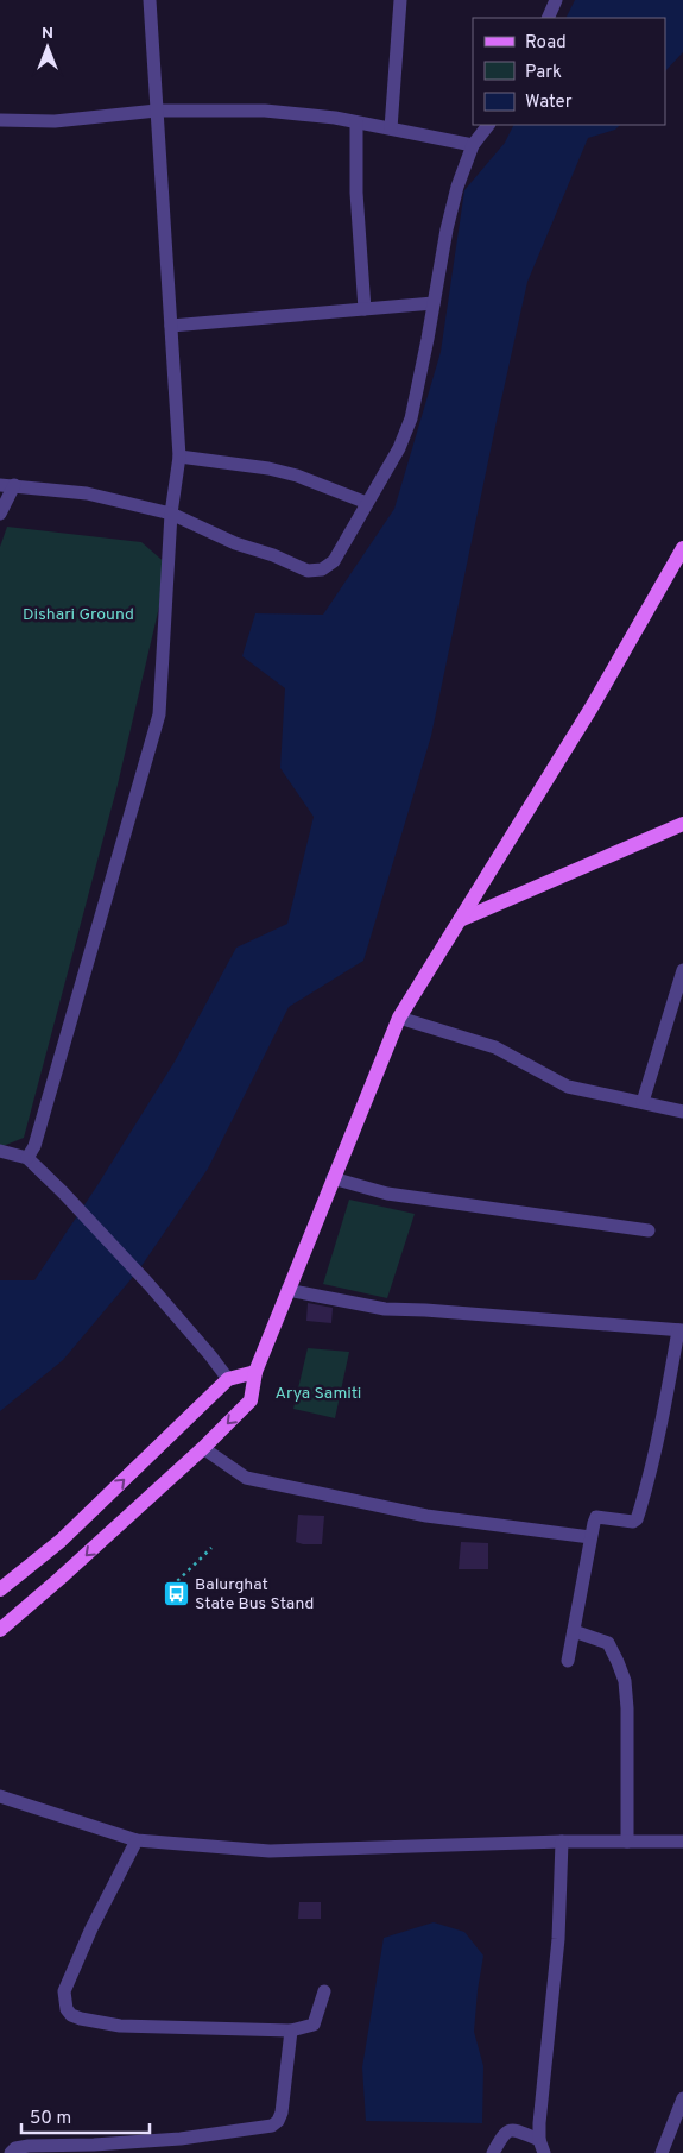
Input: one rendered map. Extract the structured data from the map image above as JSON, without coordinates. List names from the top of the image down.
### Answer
{
  "parks": ["Dishari Ground", "Arya Samiti"],
  "places": {
    "bus stop": ["Balurghat State Bus Stand"]
  },
  "legend": ["Road", "Park", "Water"],
  "scale_bar": "50 m",
  "north": "top"
}
